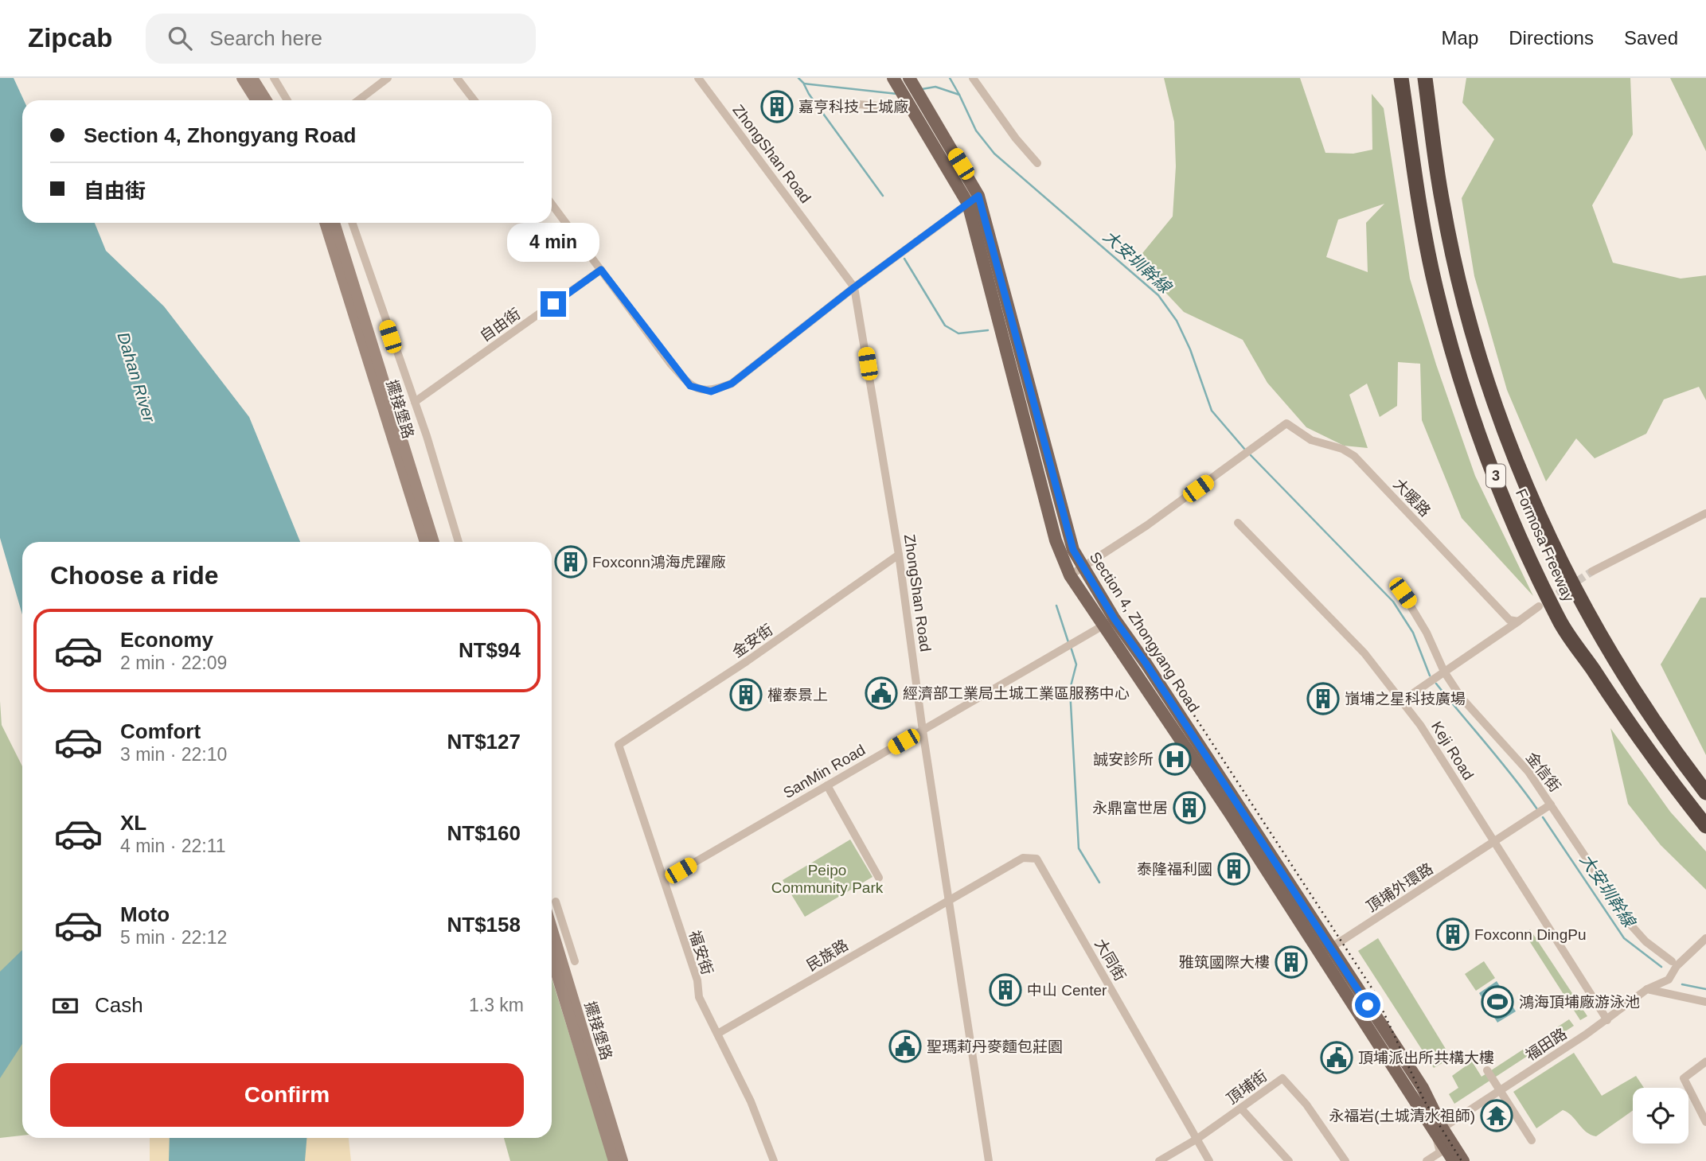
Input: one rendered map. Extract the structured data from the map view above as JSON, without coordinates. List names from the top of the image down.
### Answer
{
  "streets": {
    "highway": ["3", "Formosa Freeway"],
    "main road": ["Section 4, Zhongyang Road"],
    "street": [
      "ZhongShan Road",
      "自由街",
      "擺接堡路",
      "大暖路",
      "金安街",
      "Keji Road",
      "SanMin Road",
      "金信街",
      "頂埔外環路",
      "福安街",
      "民族路",
      "大同街",
      "福田路",
      "頂埔街"
    ]
  },
  "crossings": [
    ["ZhongShan Road", "金安街"],
    ["ZhongShan Road", "SanMin Road"],
    ["ZhongShan Road", "民族路"],
    ["ZhongShan Road", "大同街"],
    ["大暖路", "Section 4, Zhongyang Road"],
    ["Section 4, Zhongyang Road", "SanMin Road"],
    ["Section 4, Zhongyang Road", "頂埔外環路"],
    ["Section 4, Zhongyang Road", "福田路"],
    ["金安街", "福安街"],
    ["Keji Road", "頂埔外環路"],
    ["Keji Road", "福田路"],
    ["SanMin Road", "福安街"],
    ["金信街", "頂埔外環路"],
    ["福安街", "民族路"],
    ["民族路", "大同街"],
    ["大同街", "頂埔街"]
  ],
  "water": ["大安圳幹線", "Dahan River"],
  "parks": ["Peipo Community Park"],
  "places": {
    "building": [
      "嘉亨科技 土城廠",
      "Foxconn鴻海虎躍廠",
      "權泰景上",
      "嵿埔之星科技廣場",
      "永鼎富世居",
      "泰隆福利國",
      "Foxconn DingPu",
      "雅筑國際大樓",
      "中山 Center"
    ],
    "public building": ["經濟部工業局土城工業區服務中心", "聖瑪莉丹麥麵包莊園", "頂埔派出所共構大樓"],
    "hospital": ["誠安診所"],
    "sports": ["鴻海頂埔廠游泳池"],
    "temple": ["永福岩(土城清水祖師)"]
  },
  "page": {
    "header": "Zipcab",
    "search": "Search here",
    "nav": ["Map", "Directions", "Saved"],
    "banner": ["Section 4, Zhongyang Road", "自由街"],
    "bubble": "4 min",
    "heading": "Choose a ride",
    "list": [
      {
        "name": "Economy",
        "note": "2 min · 22:09",
        "value": "NT$94"
      },
      {
        "name": "Comfort",
        "note": "3 min · 22:10",
        "value": "NT$127"
      },
      {
        "name": "XL",
        "note": "4 min · 22:11",
        "value": "NT$160"
      },
      {
        "name": "Moto",
        "note": "5 min · 22:12",
        "value": "NT$158"
      }
    ],
    "pay": ["Cash", "1.3 km"],
    "buttons": "Confirm"
  }
}
